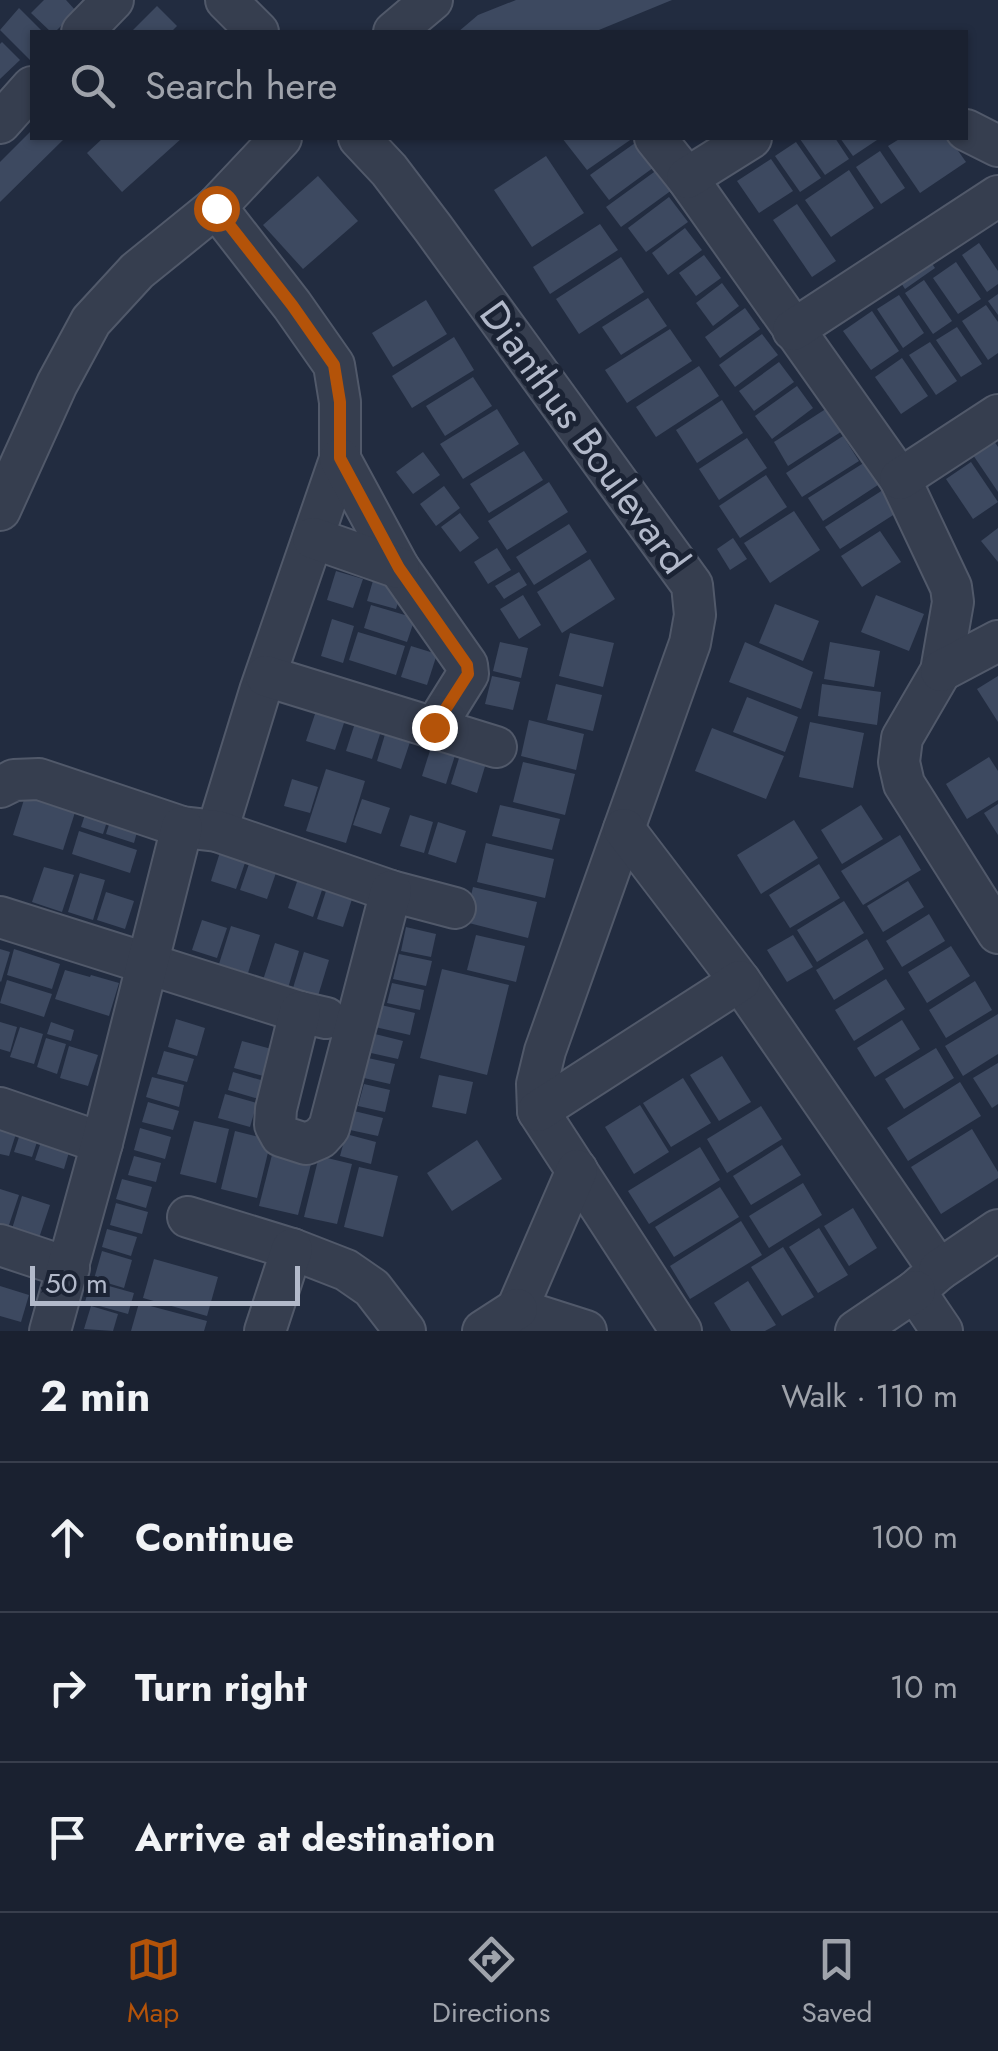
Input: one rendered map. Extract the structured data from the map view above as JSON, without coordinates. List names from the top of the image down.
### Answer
{
  "streets": {
    "street": ["Dianthus Boulevard"]
  },
  "scale_bar": "50 m",
  "page": {
    "search": "Search here",
    "scale": "50 m",
    "heading": ["2 min", "Walk · 110 m"],
    "list": [
      ["Continue", "100 m"],
      ["Turn right", "10 m"],
      "Arrive at destination"
    ],
    "nav": ["Map", "Directions", "Saved"]
  }
}
